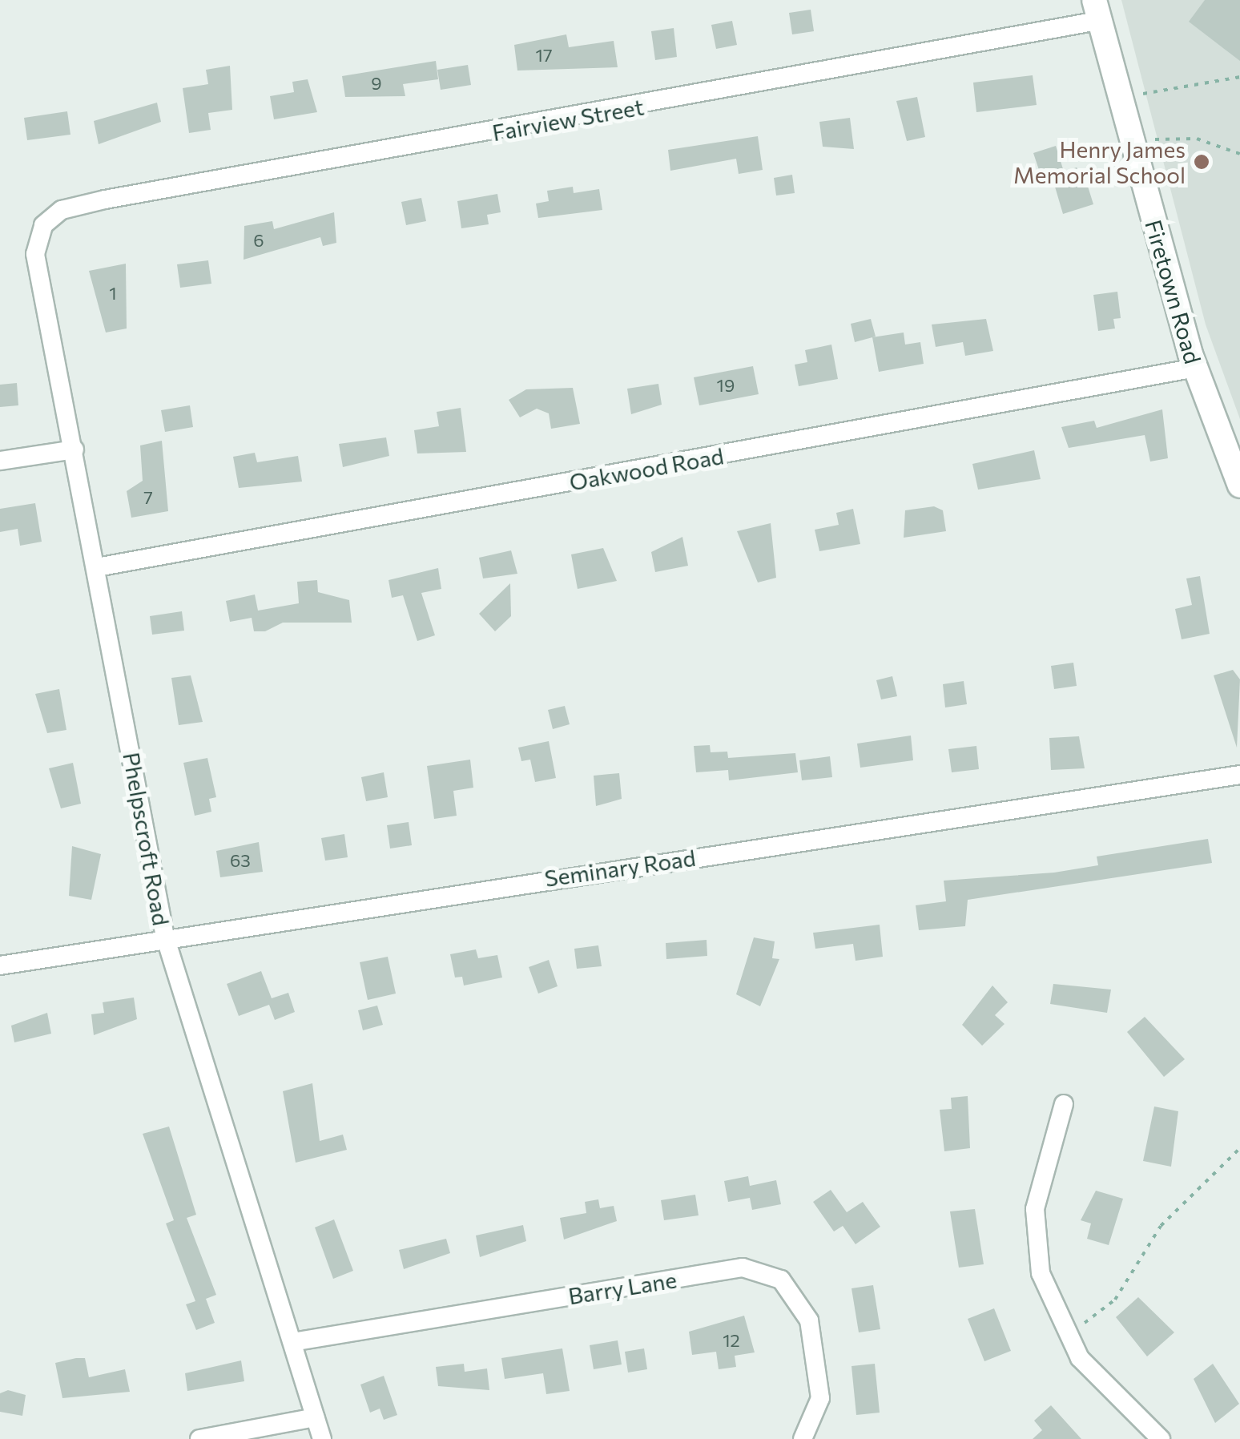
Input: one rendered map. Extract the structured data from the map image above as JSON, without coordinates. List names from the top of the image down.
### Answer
{
  "streets": {
    "street": [
      "Fairview Street",
      "Firetown Road",
      "Oakwood Road",
      "Phelpscroft Road",
      "Seminary Road",
      "Barry Lane"
    ]
  },
  "crossings": [
    ["Fairview Street", "Firetown Road"],
    ["Fairview Street", "Phelpscroft Road"],
    ["Firetown Road", "Oakwood Road"],
    ["Oakwood Road", "Phelpscroft Road"],
    ["Phelpscroft Road", "Seminary Road"],
    ["Phelpscroft Road", "Barry Lane"]
  ],
  "places": ["Henry James Memorial School"],
  "house_numbers": [
    "17",
    "9",
    "6",
    "1",
    "19",
    "7",
    "63",
    "12"
  ]
}
